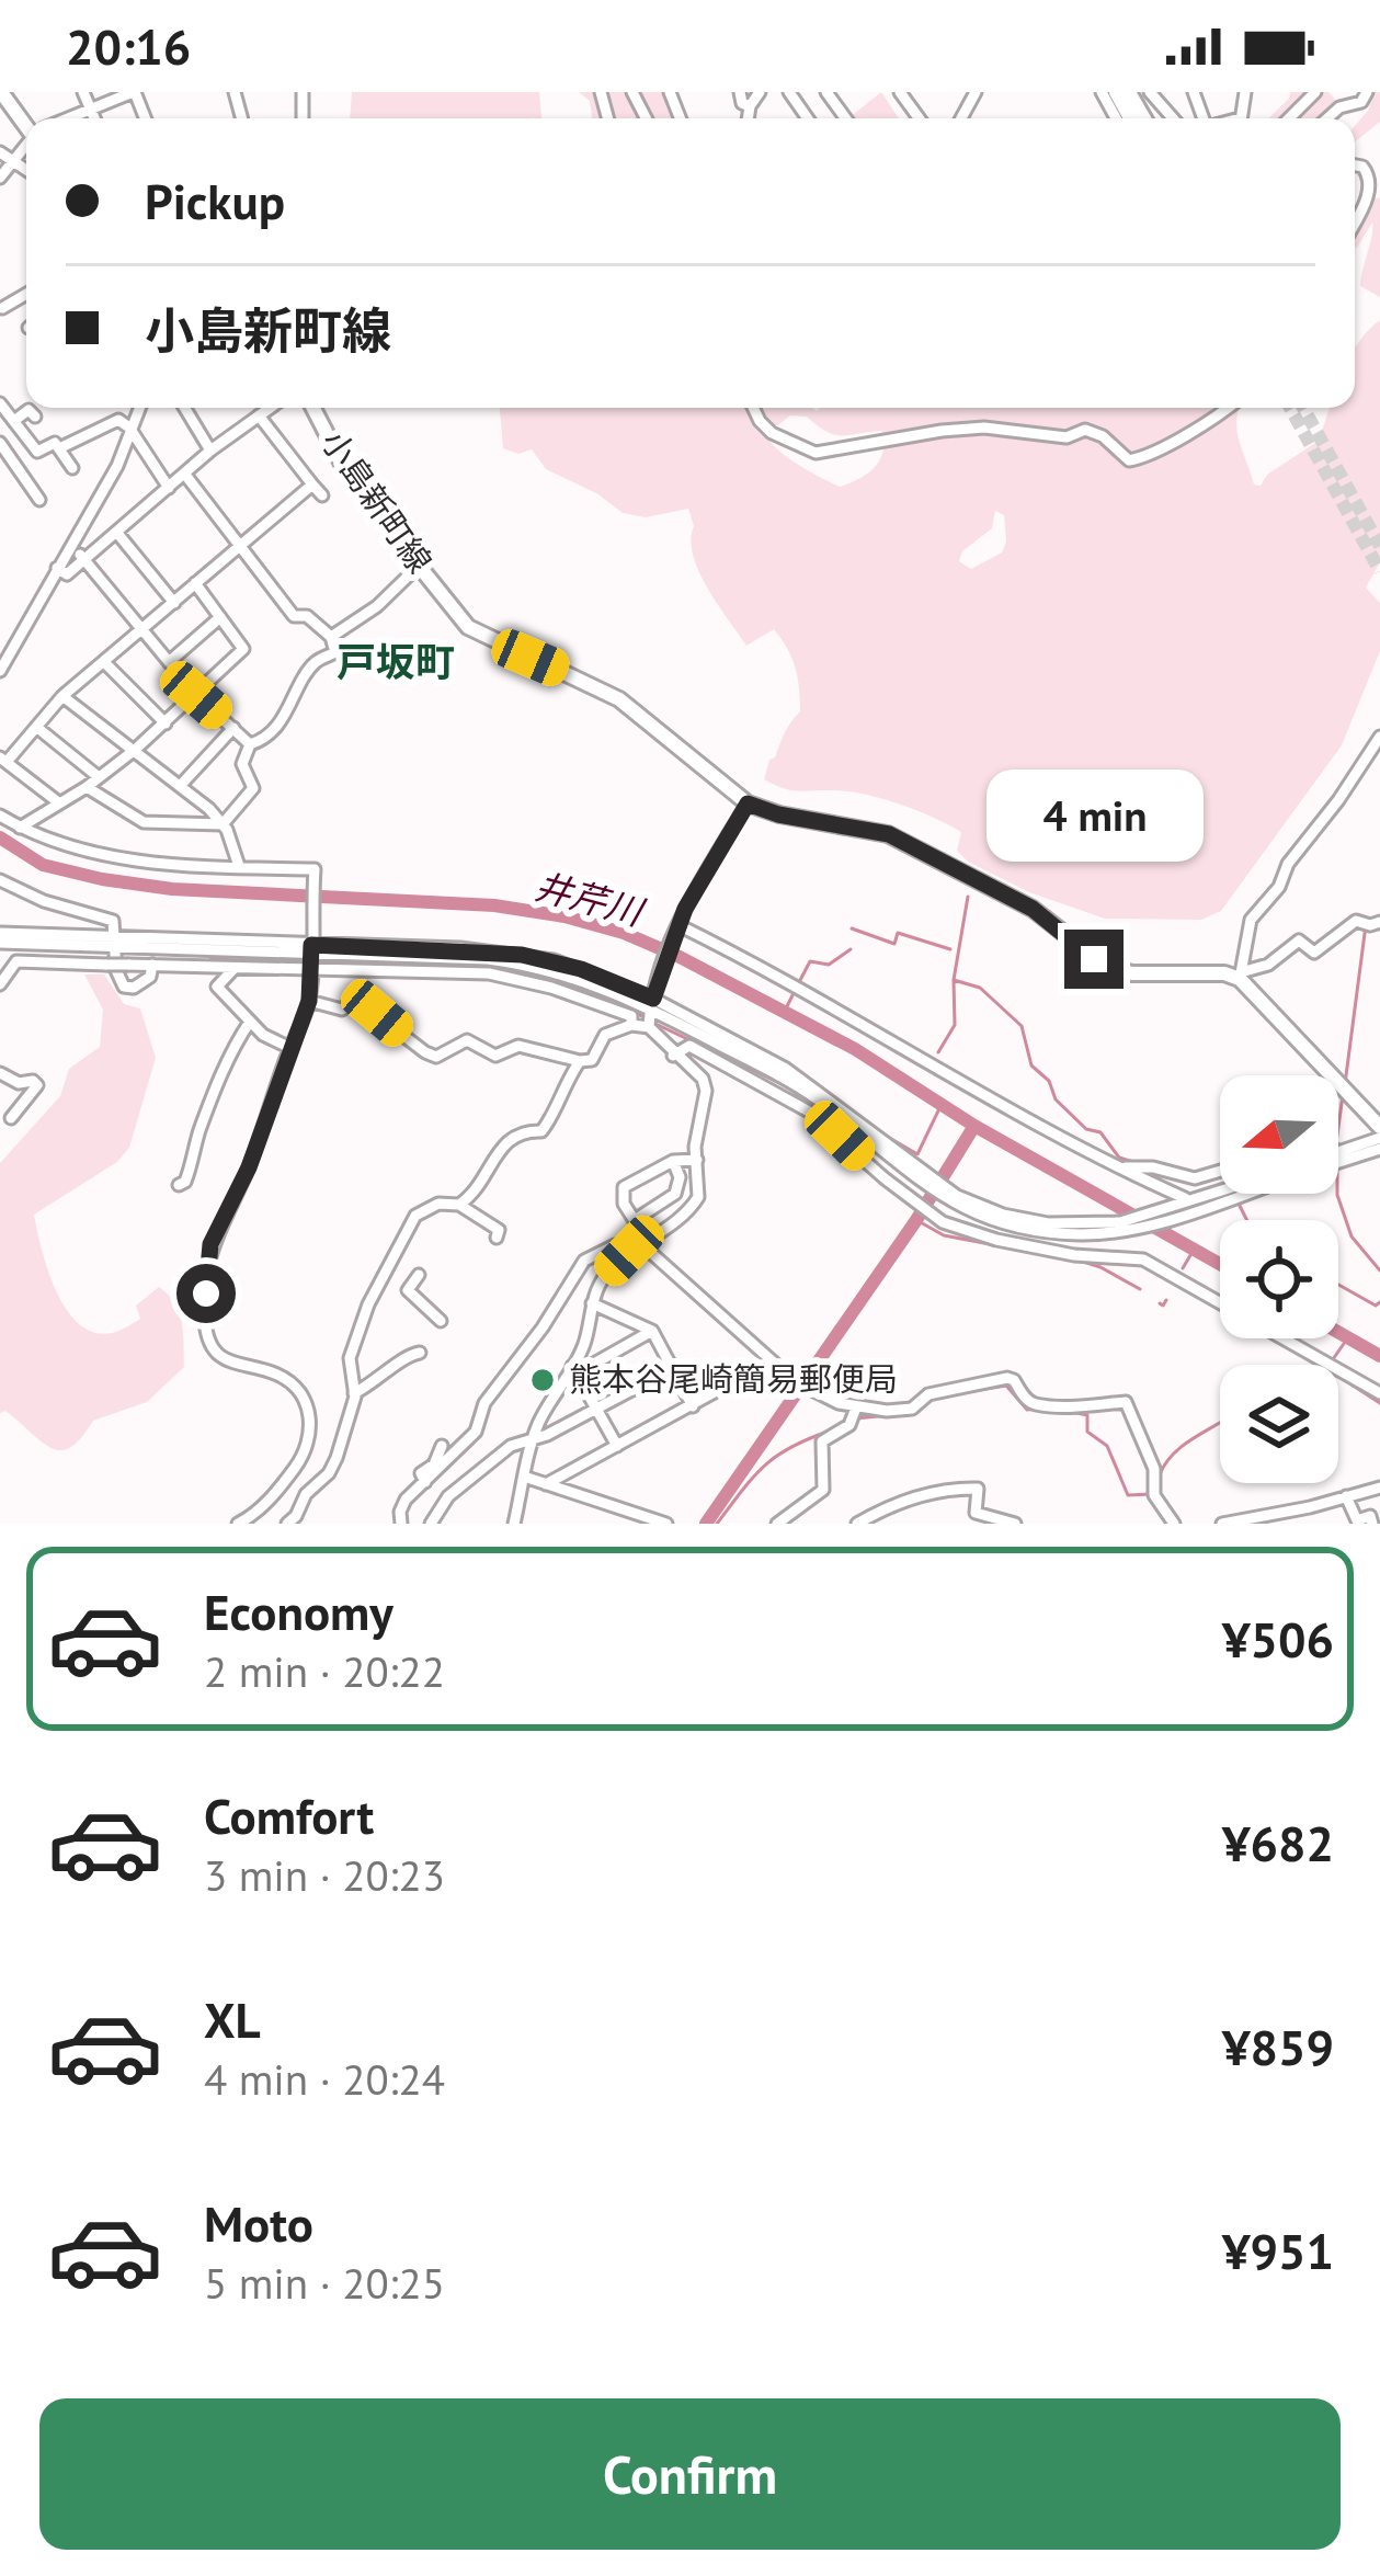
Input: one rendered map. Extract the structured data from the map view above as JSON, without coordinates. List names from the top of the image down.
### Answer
{
  "streets": {
    "main road": ["小島新町線"]
  },
  "districts": ["戸坂町"],
  "water": ["井芹川"],
  "places": ["熊本谷尾崎簡易郵便局"],
  "north": "left",
  "page": {
    "status": "20:16",
    "banner": ["Pickup", "小島新町線"],
    "bubble": "4 min",
    "list": [
      {
        "name": "Economy",
        "note": "2 min · 20:22",
        "value": "¥506"
      },
      {
        "name": "Comfort",
        "note": "3 min · 20:23",
        "value": "¥682"
      },
      {
        "name": "XL",
        "note": "4 min · 20:24",
        "value": "¥859"
      },
      {
        "name": "Moto",
        "note": "5 min · 20:25",
        "value": "¥951"
      }
    ],
    "buttons": "Confirm"
  }
}
